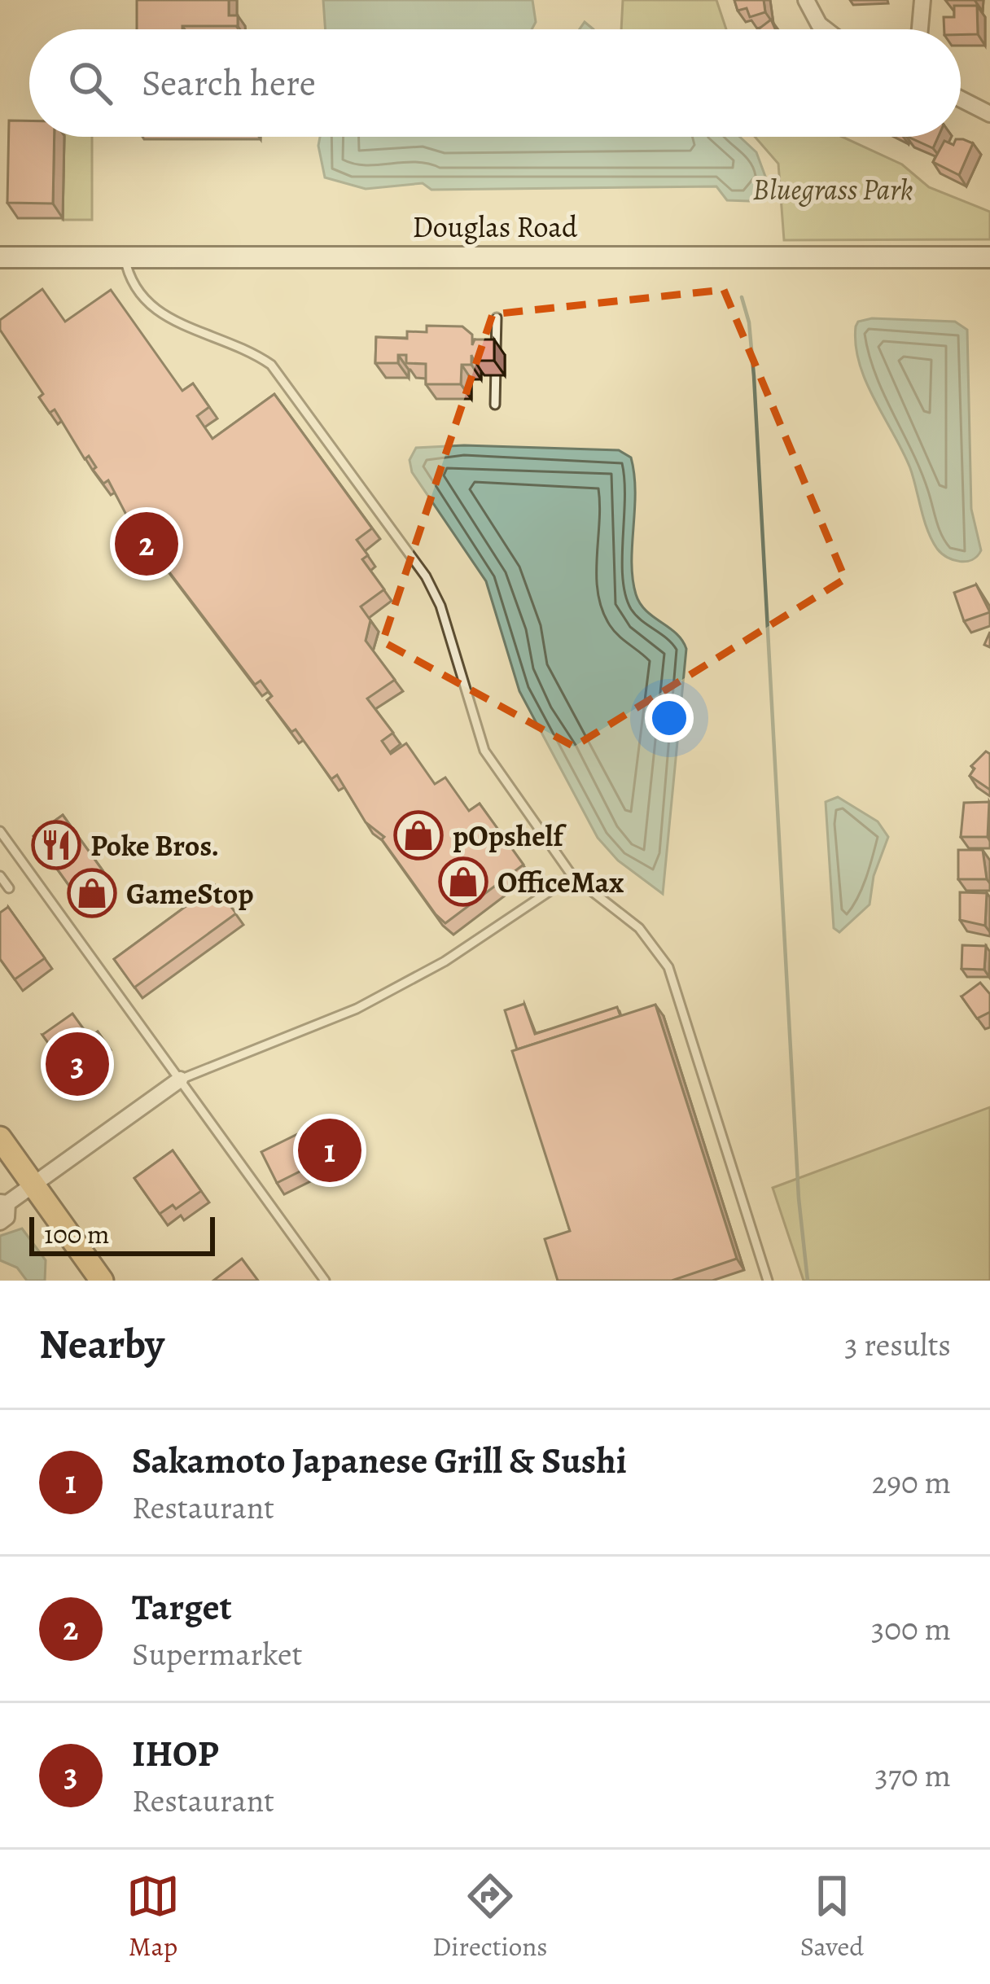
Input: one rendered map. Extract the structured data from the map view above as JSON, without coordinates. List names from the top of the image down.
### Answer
{
  "streets": {
    "street": ["Douglas Road"]
  },
  "parks": ["Bluegrass Park"],
  "places": {
    "shop": ["pOpshelf", "OfficeMax", "GameStop"],
    "restaurant": ["Poke Bros."]
  },
  "scale_bar": "100 m",
  "page": {
    "search": "Search here",
    "pins": ["2", "3", "1"],
    "scale": "100 m",
    "heading": ["Nearby", "3 results"],
    "list": [
      {
        "mark": "1",
        "name": "Sakamoto Japanese Grill & Sushi",
        "note": "Restaurant",
        "value": "290 m"
      },
      {
        "mark": "2",
        "name": "Target",
        "note": "Supermarket",
        "value": "300 m"
      },
      {
        "mark": "3",
        "name": "IHOP",
        "note": "Restaurant",
        "value": "370 m"
      }
    ],
    "nav": ["Map", "Directions", "Saved"]
  }
}
